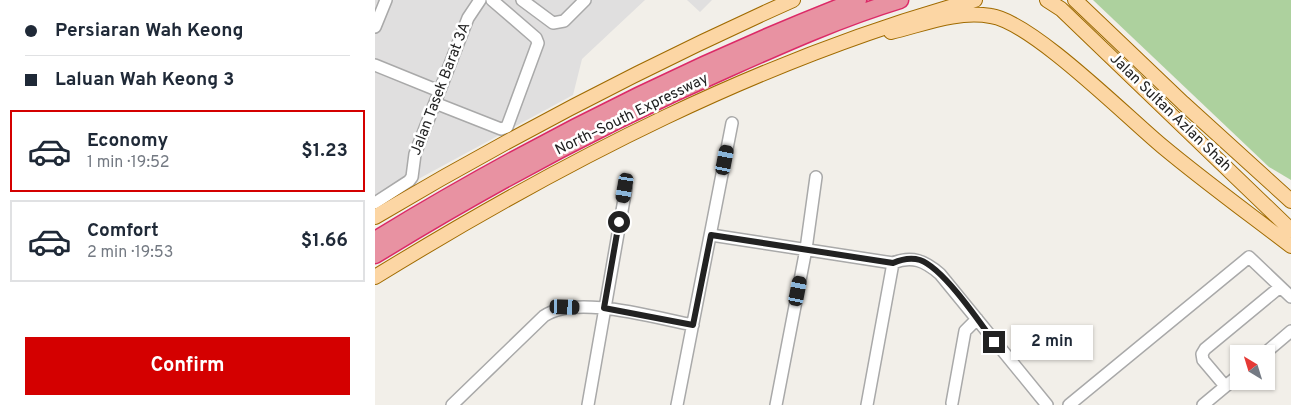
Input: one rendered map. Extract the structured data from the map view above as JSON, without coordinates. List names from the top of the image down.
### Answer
{
  "streets": {
    "highway": ["North–South Expressway"],
    "main road": ["Jalan Sultan Azlan Shah"],
    "street": ["Jalan Tasek Barat 3A"]
  },
  "north": "top left",
  "page": {
    "banner": ["Persiaran Wah Keong", "Laluan Wah Keong 3"],
    "list": [
      {
        "name": "Economy",
        "note": "1 min · 19:52",
        "value": "$1.23"
      },
      {
        "name": "Comfort",
        "note": "2 min · 19:53",
        "value": "$1.66"
      }
    ],
    "bubble": "2 min",
    "buttons": "Confirm"
  }
}
